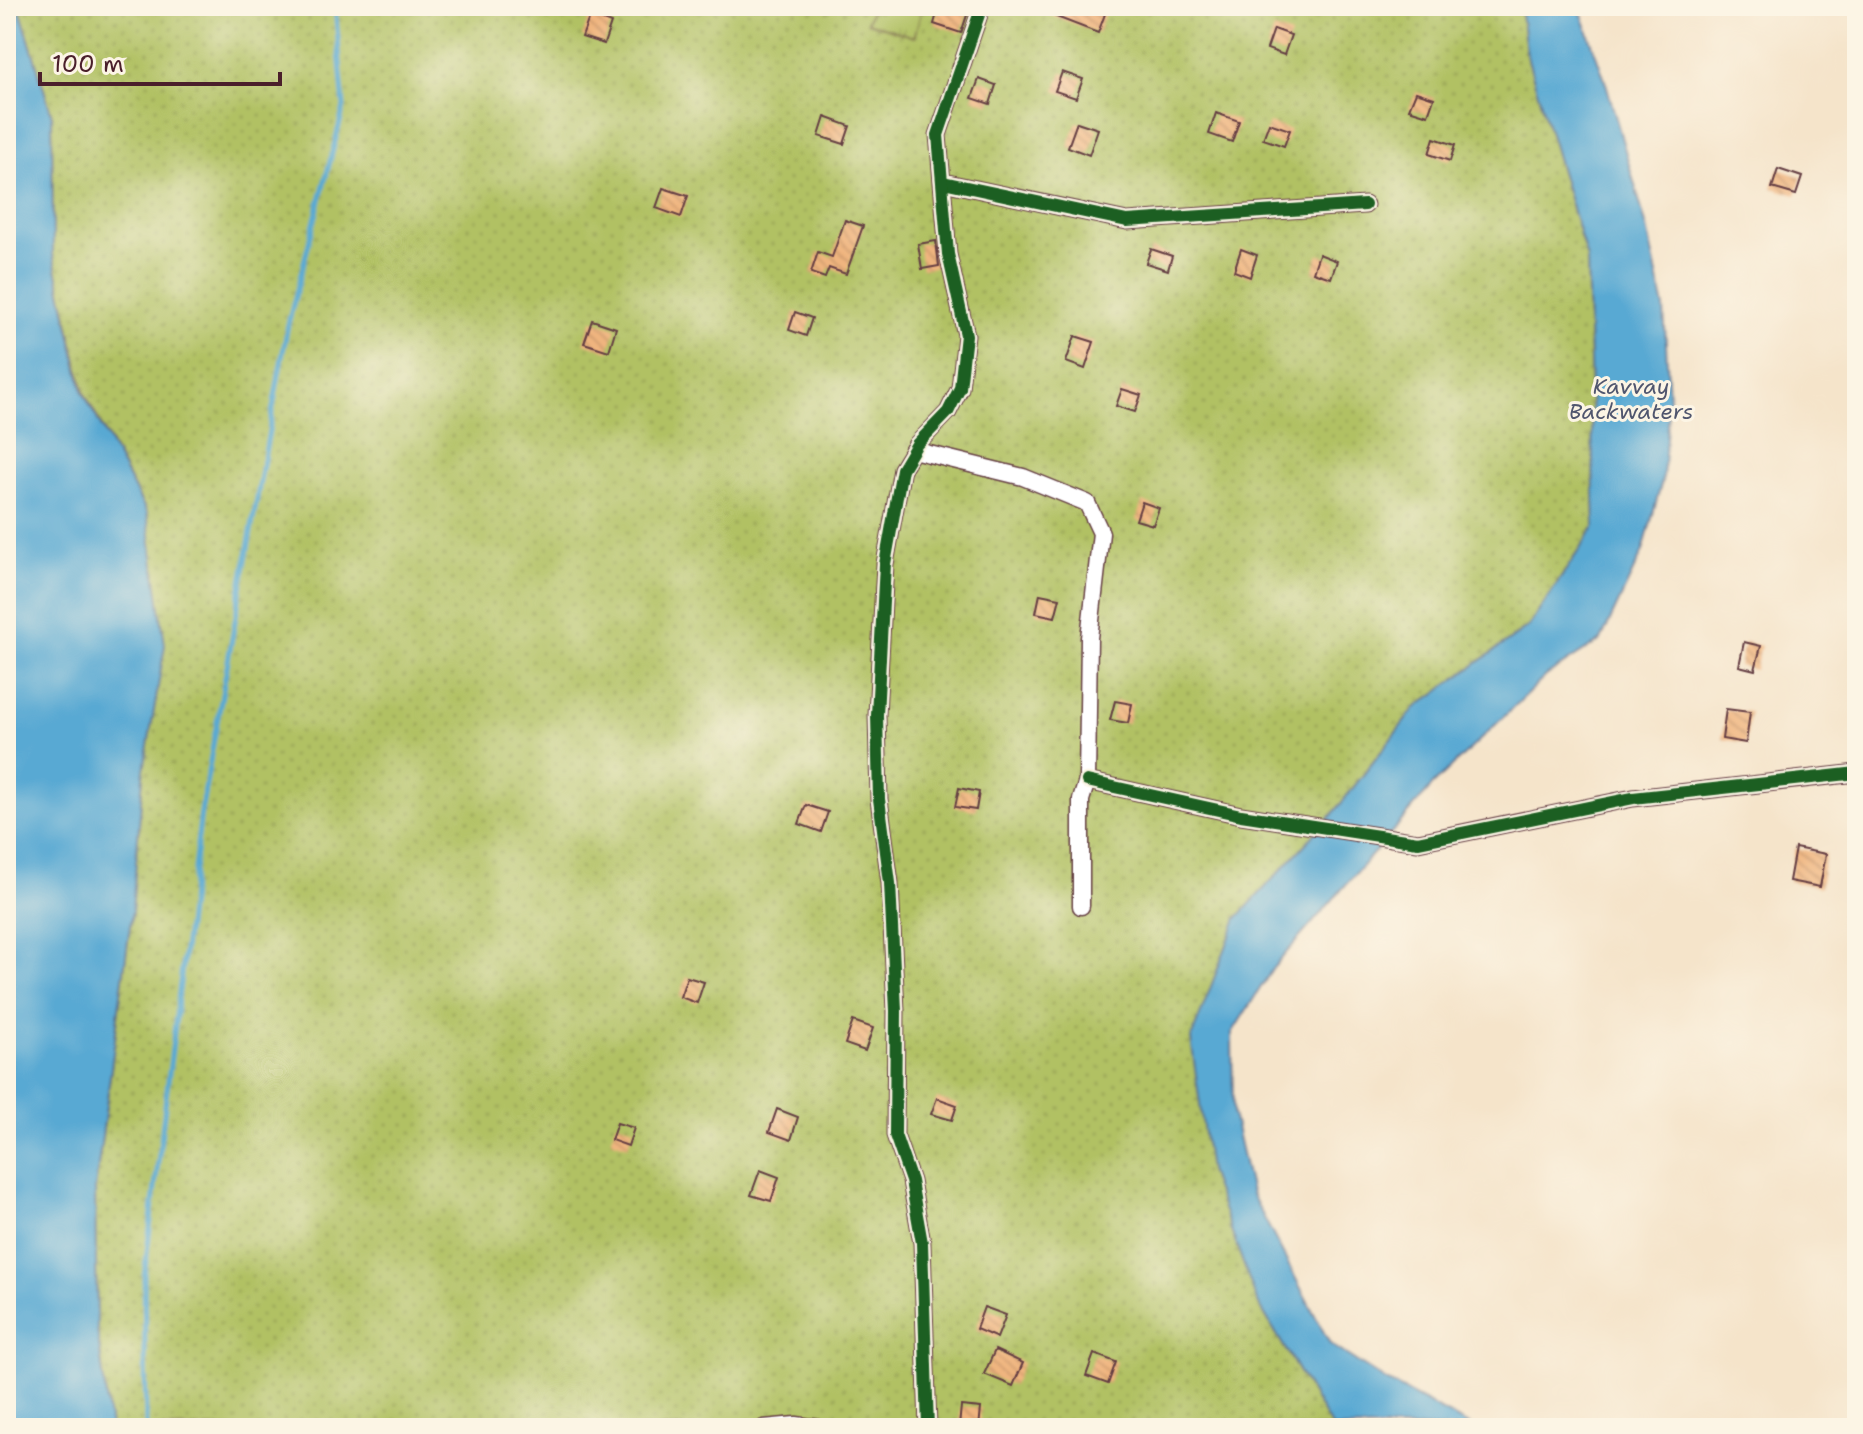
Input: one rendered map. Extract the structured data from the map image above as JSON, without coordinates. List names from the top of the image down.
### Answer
{
  "water": ["Kavvay Backwaters"],
  "scale_bar": "100 m"
}
